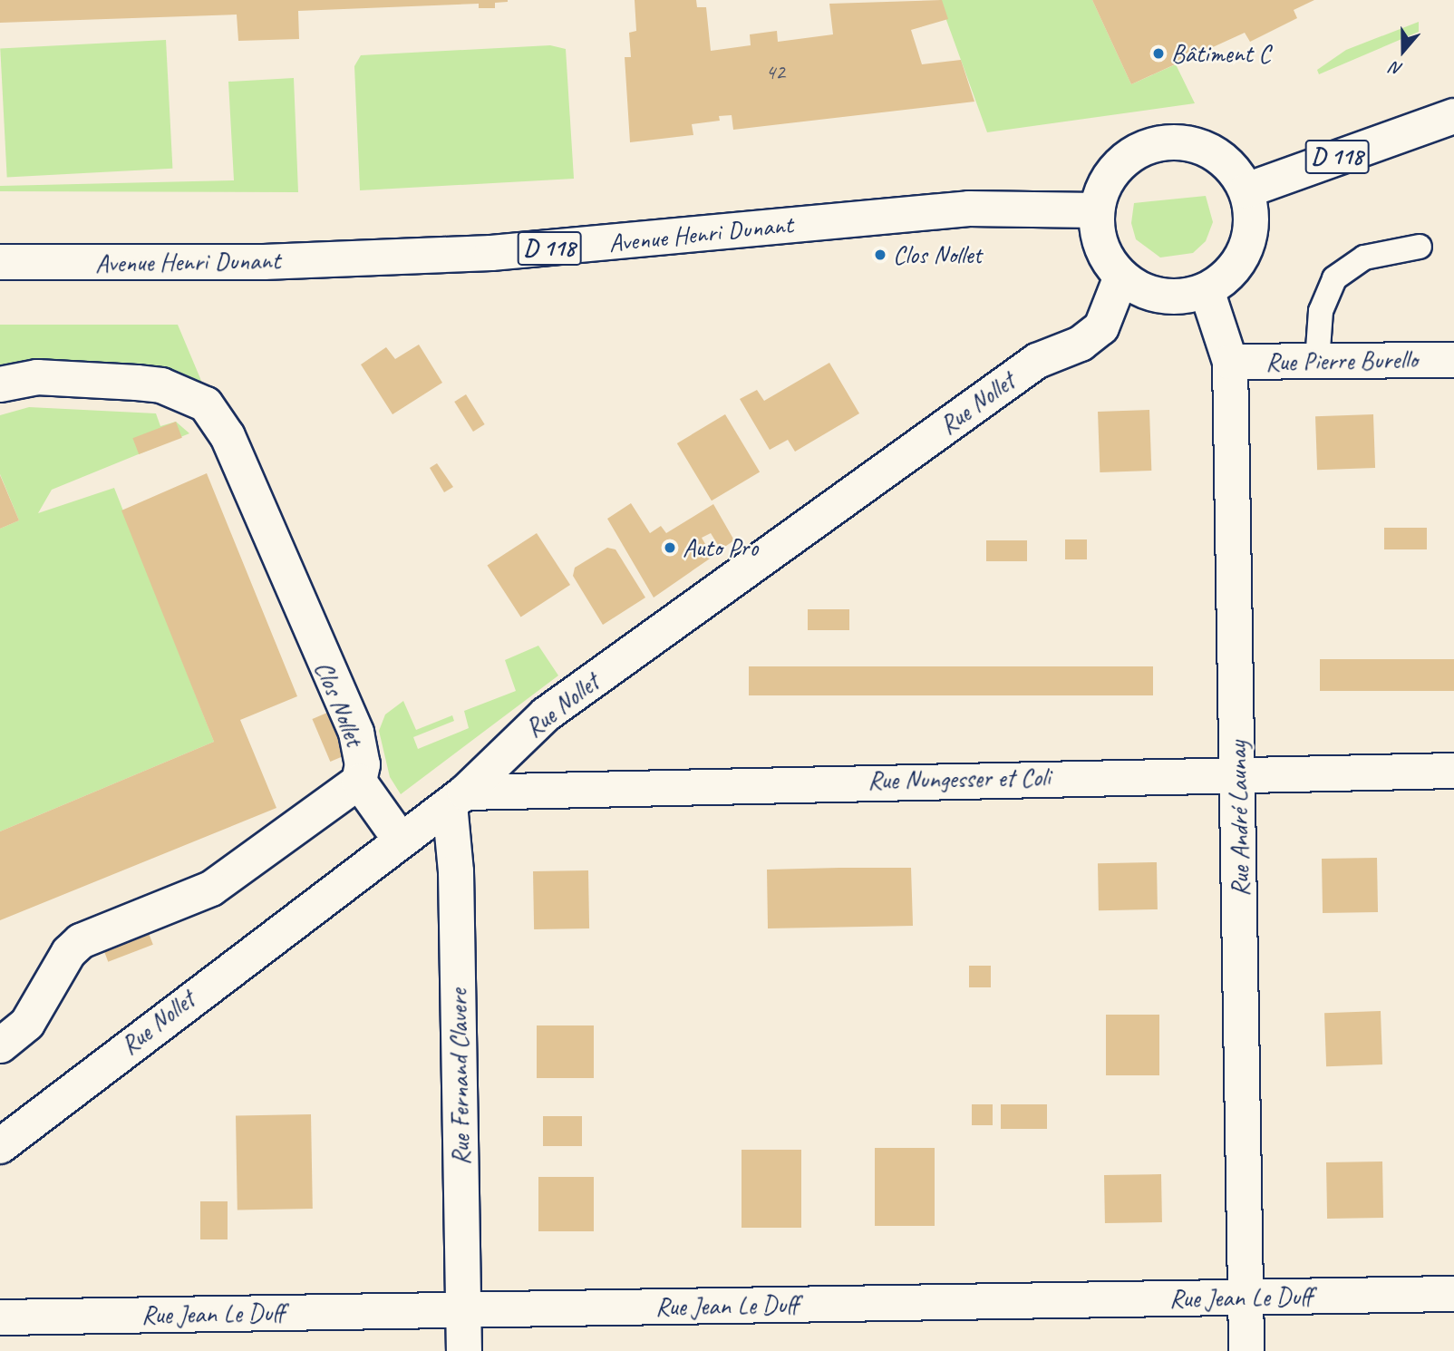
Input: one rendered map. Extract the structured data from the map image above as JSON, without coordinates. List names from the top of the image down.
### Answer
{
  "streets": {
    "street": [
      "D 118",
      "Avenue Henri Dunant",
      "Rue Pierre Burello",
      "Rue Nollet",
      "Clos Nollet",
      "Rue Nungesser et Coli",
      "Rue André Launay",
      "Rue Fernand Clavere",
      "Rue Jean Le Duff"
    ]
  },
  "crossings": [
    ["D 118", "Avenue Henri Dunant"],
    ["D 118", "Rue Nollet"],
    ["D 118", "Rue André Launay"],
    ["Avenue Henri Dunant", "Rue Nollet"],
    ["Avenue Henri Dunant", "Rue André Launay"],
    ["Rue Pierre Burello", "Rue André Launay"],
    ["Rue Nollet", "Rue Nungesser et Coli"],
    ["Rue Nollet", "Rue André Launay"],
    ["Rue Nollet", "Rue Fernand Clavere"],
    ["Rue Nungesser et Coli", "Rue André Launay"],
    ["Rue Nungesser et Coli", "Rue Fernand Clavere"],
    ["Rue André Launay", "Rue Jean Le Duff"],
    ["Rue Fernand Clavere", "Rue Jean Le Duff"]
  ],
  "places": ["Bâtiment C", "Clos Nollet", "Auto Pro"],
  "house_numbers": ["42"],
  "north": "bottom"
}
